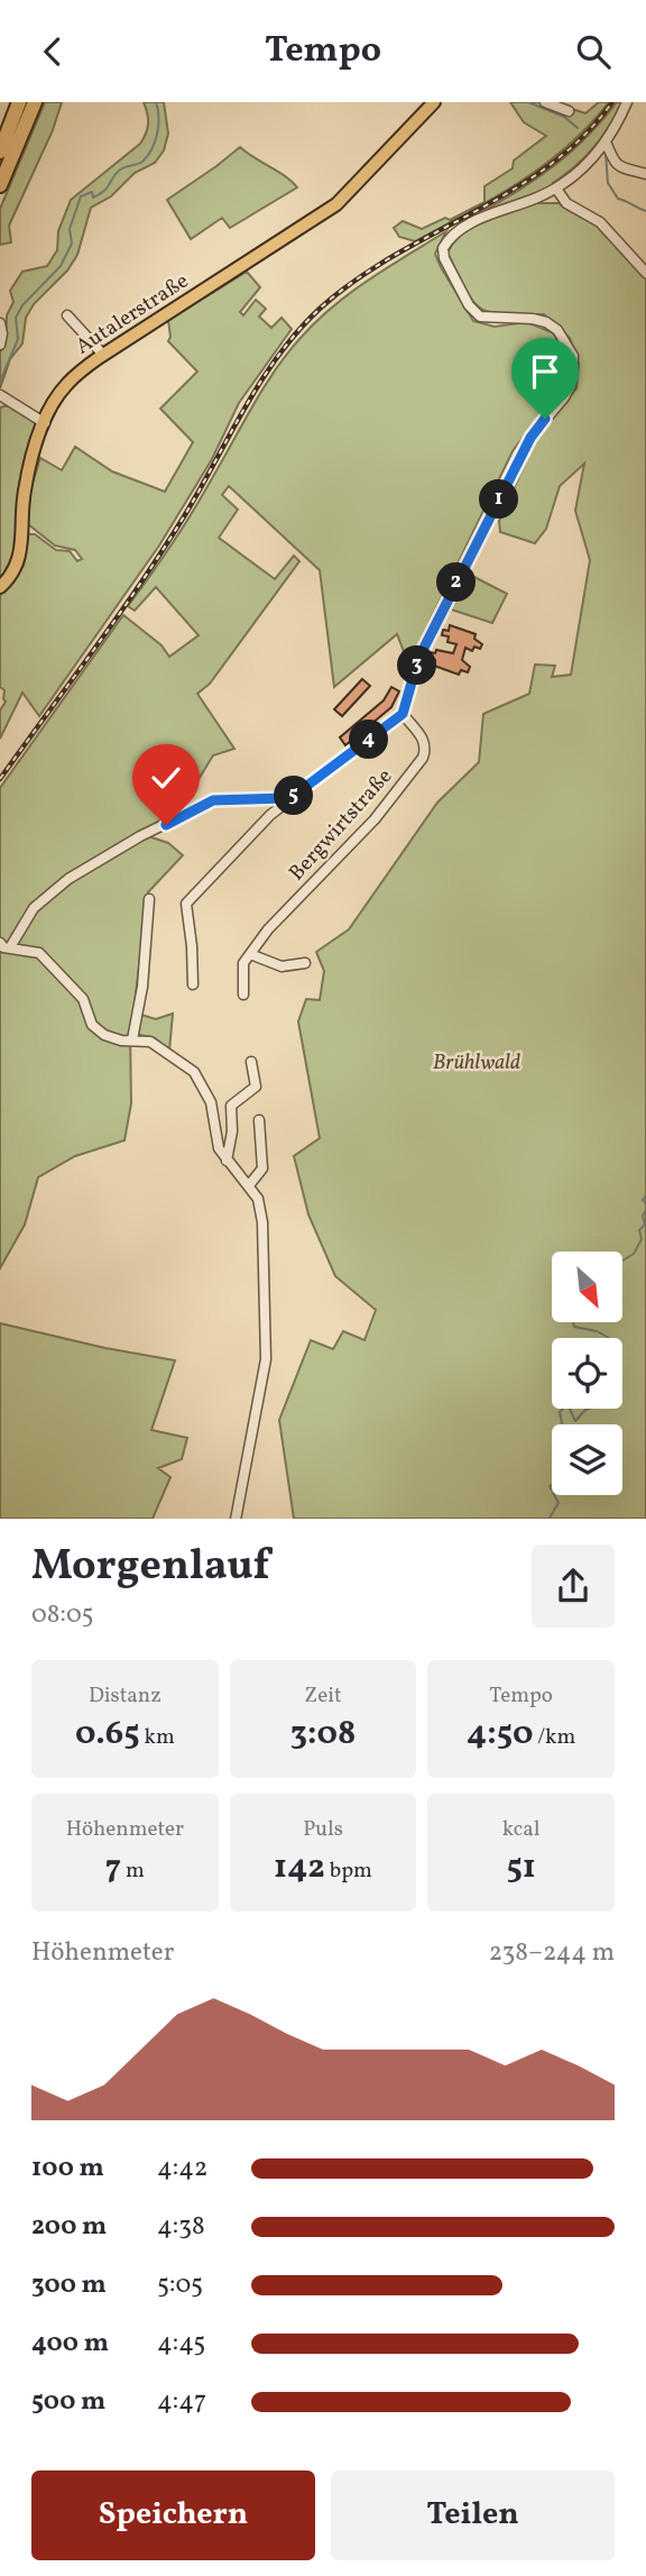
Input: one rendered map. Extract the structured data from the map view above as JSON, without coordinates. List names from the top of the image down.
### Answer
{
  "streets": {
    "main road": ["Autalerstraße"],
    "street": ["Bergwirtstraße"]
  },
  "parks": ["Brühlwald"],
  "north": "bottom right",
  "page": {
    "header": "Tempo",
    "pins": [
      "1",
      "2",
      "3",
      "4",
      "5"
    ],
    "heading": ["Morgenlauf", "08:05"],
    "stats": [
      ["Distanz", "0.65 km"],
      ["Zeit", "3:08"],
      ["Tempo", "4:50 /km"],
      ["Höhenmeter", "7 m"],
      ["Puls", "142 bpm"],
      ["kcal", "51"]
    ],
    "chart": ["Höhenmeter", "238–244 m"],
    "list": [
      {
        "name": "100 m",
        "note": "4:42"
      },
      {
        "name": "200 m",
        "note": "4:38"
      },
      {
        "name": "300 m",
        "note": "5:05"
      },
      {
        "name": "400 m",
        "note": "4:45"
      },
      {
        "name": "500 m",
        "note": "4:47"
      }
    ],
    "buttons": ["Speichern", "Teilen"]
  }
}
